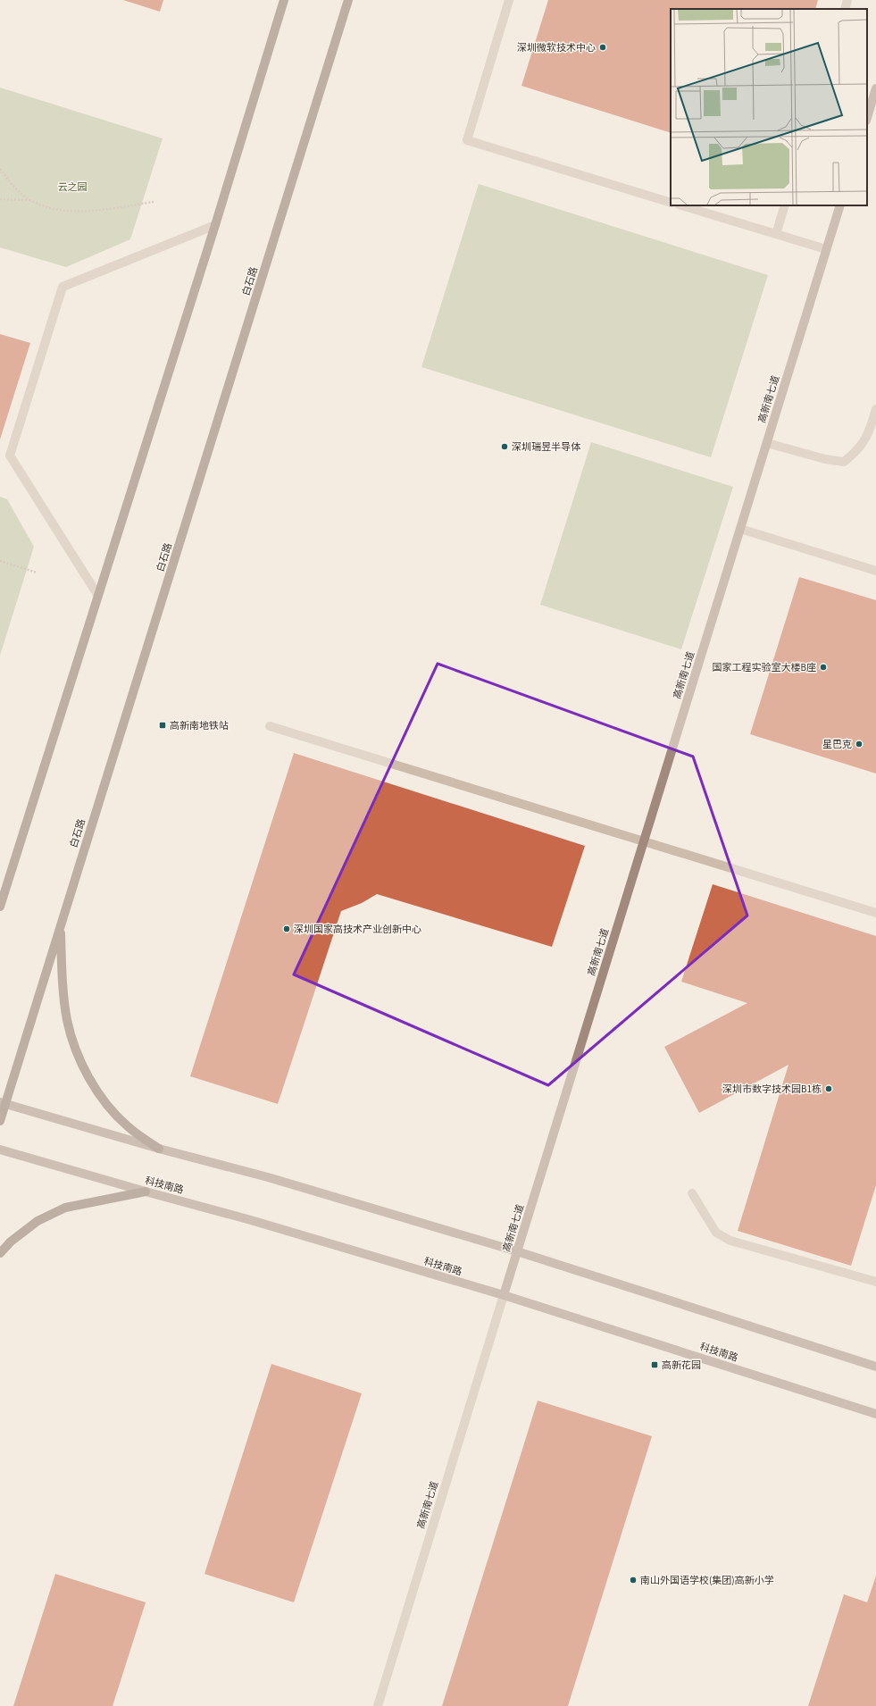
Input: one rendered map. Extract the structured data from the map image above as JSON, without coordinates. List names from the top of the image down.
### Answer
{
  "streets": {
    "main road": ["白石路", "高新南七道", "科技南路"]
  },
  "crossings": [
    ["高新南七道", "科技南路"]
  ],
  "parks": ["云之园"],
  "places": {
    "other": [
      "深圳微软技术中心",
      "深圳瑞昱半导体",
      "国家工程实验室大楼B座",
      "星巴克",
      "深圳国家高技术产业创新中心",
      "深圳市数字技术园B1栋",
      "南山外国语学校(集团)高新小学"
    ],
    "transit": ["高新南地铁站", "高新花园"]
  }
}
